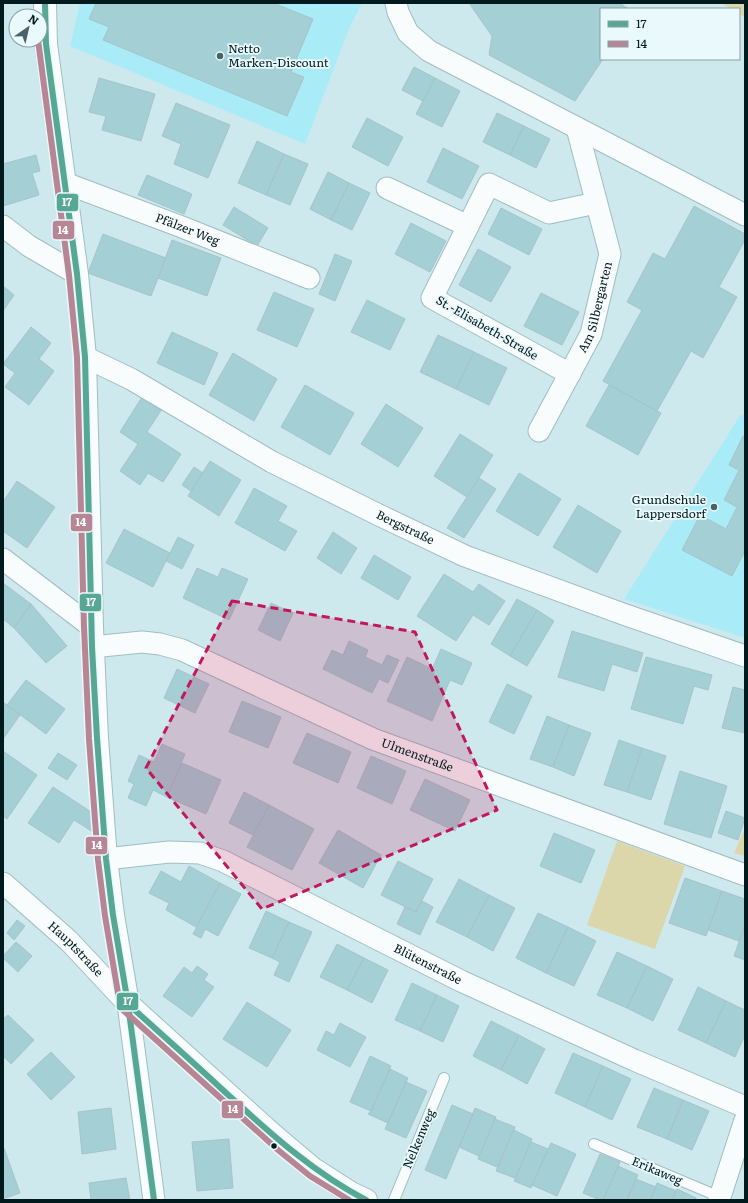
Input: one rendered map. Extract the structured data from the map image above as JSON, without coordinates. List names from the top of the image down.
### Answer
{
  "streets": {
    "street": [
      "Pfälzer Weg",
      "Am Silbergarten",
      "St.-Elisabeth-Straße",
      "Bergstraße",
      "Ulmenstraße",
      "Hauptstraße",
      "Blütenstraße"
    ],
    "lane": ["Nelkenweg", "Erikaweg"]
  },
  "crossings": [
    ["Am Silbergarten", "St.-Elisabeth-Straße"]
  ],
  "places": ["Netto Marken-Discount", "Grundschule Lappersdorf"],
  "lines": ["transit line 17", "transit line 14"],
  "legend": ["17", "14"],
  "north": "top right"
}
